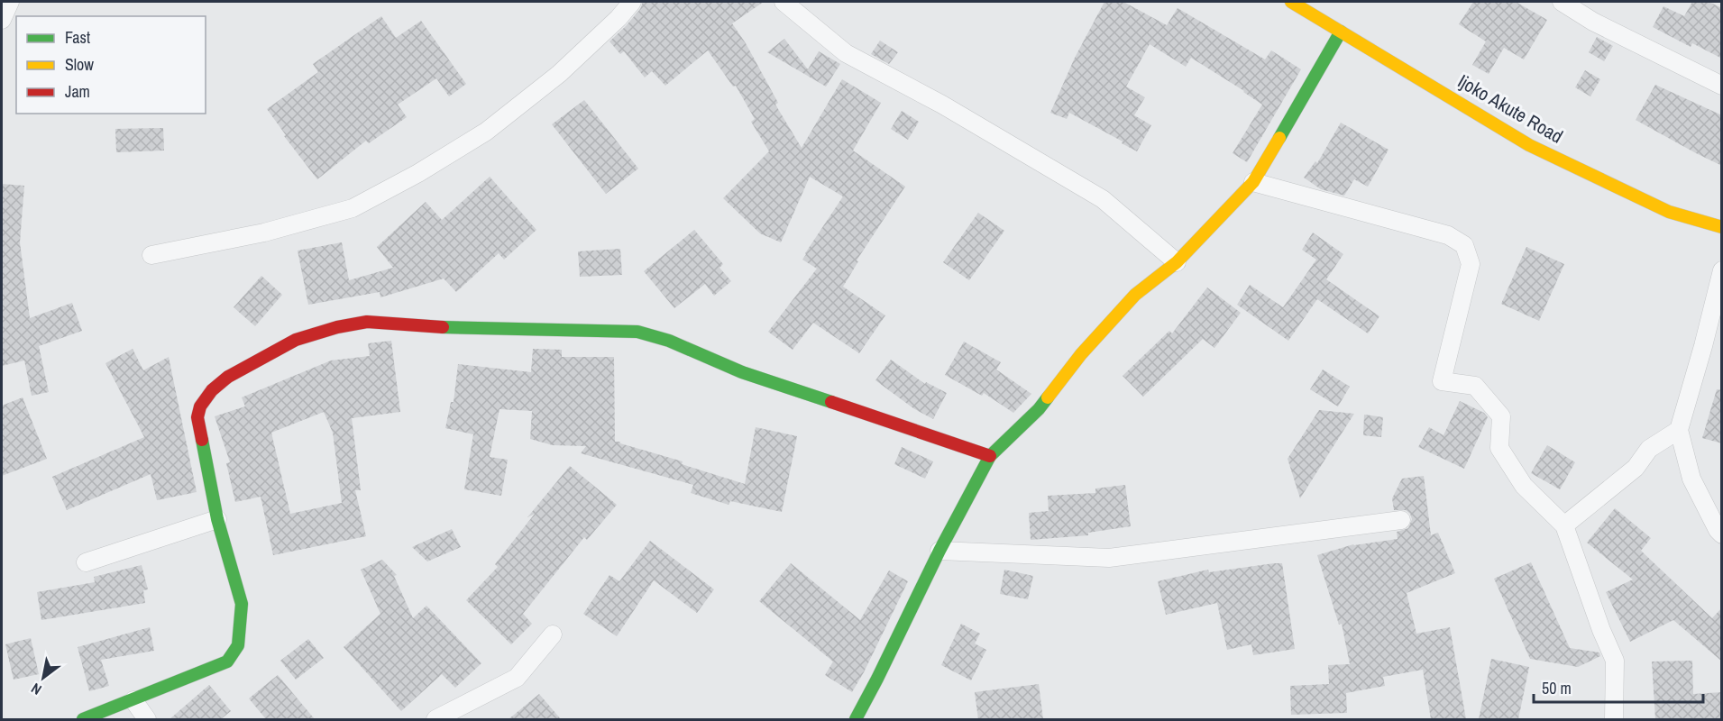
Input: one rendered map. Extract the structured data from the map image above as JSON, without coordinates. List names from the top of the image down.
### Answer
{
  "streets": {
    "street": ["Ijoko Akute Road"]
  },
  "legend": ["Fast", "Slow", "Jam"],
  "scale_bar": "50 m",
  "north": "bottom left"
}
